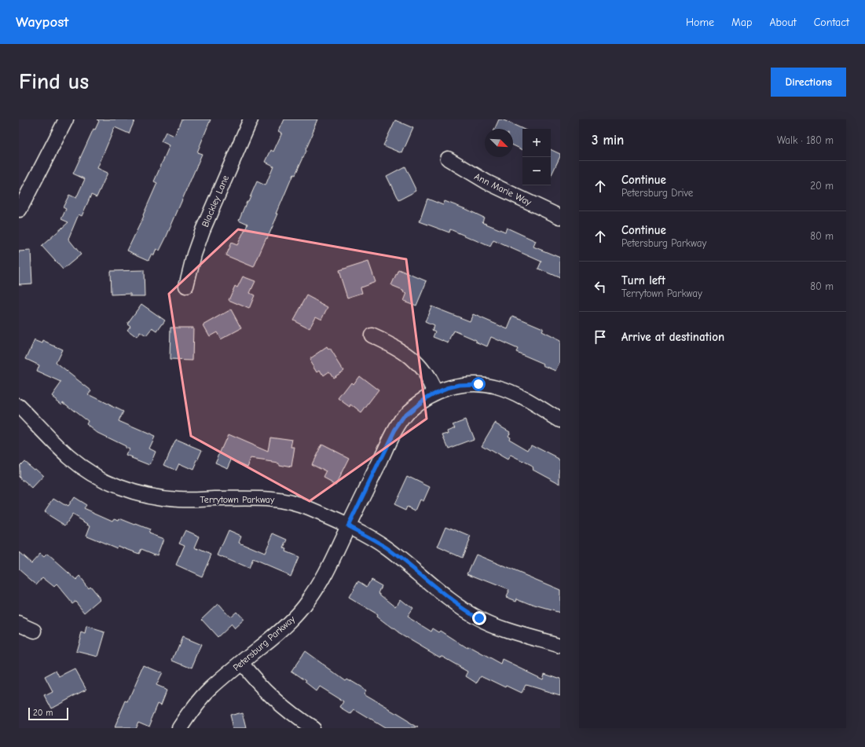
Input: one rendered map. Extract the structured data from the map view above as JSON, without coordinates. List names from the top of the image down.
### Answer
{
  "streets": {
    "street": [
      "Ann Marie Way",
      "Blackley Lane",
      "Terrytown Parkway",
      "Petersburg Parkway"
    ]
  },
  "crossings": [
    ["Terrytown Parkway", "Petersburg Parkway"]
  ],
  "scale_bar": "20 m",
  "north": "bottom right",
  "page": {
    "header": "Waypost",
    "nav": [
      "Home",
      "Map",
      "About",
      "Contact"
    ],
    "buttons": "Directions",
    "title": "Find us",
    "heading": ["3 min", "Walk · 180 m"],
    "map_buttons": ["+", "−"],
    "list": [
      ["Continue", "Petersburg Drive", "20 m"],
      ["Continue", "Petersburg Parkway", "80 m"],
      ["Turn left", "Terrytown Parkway", "80 m"],
      "Arrive at destination"
    ],
    "scale": "20 m"
  }
}
